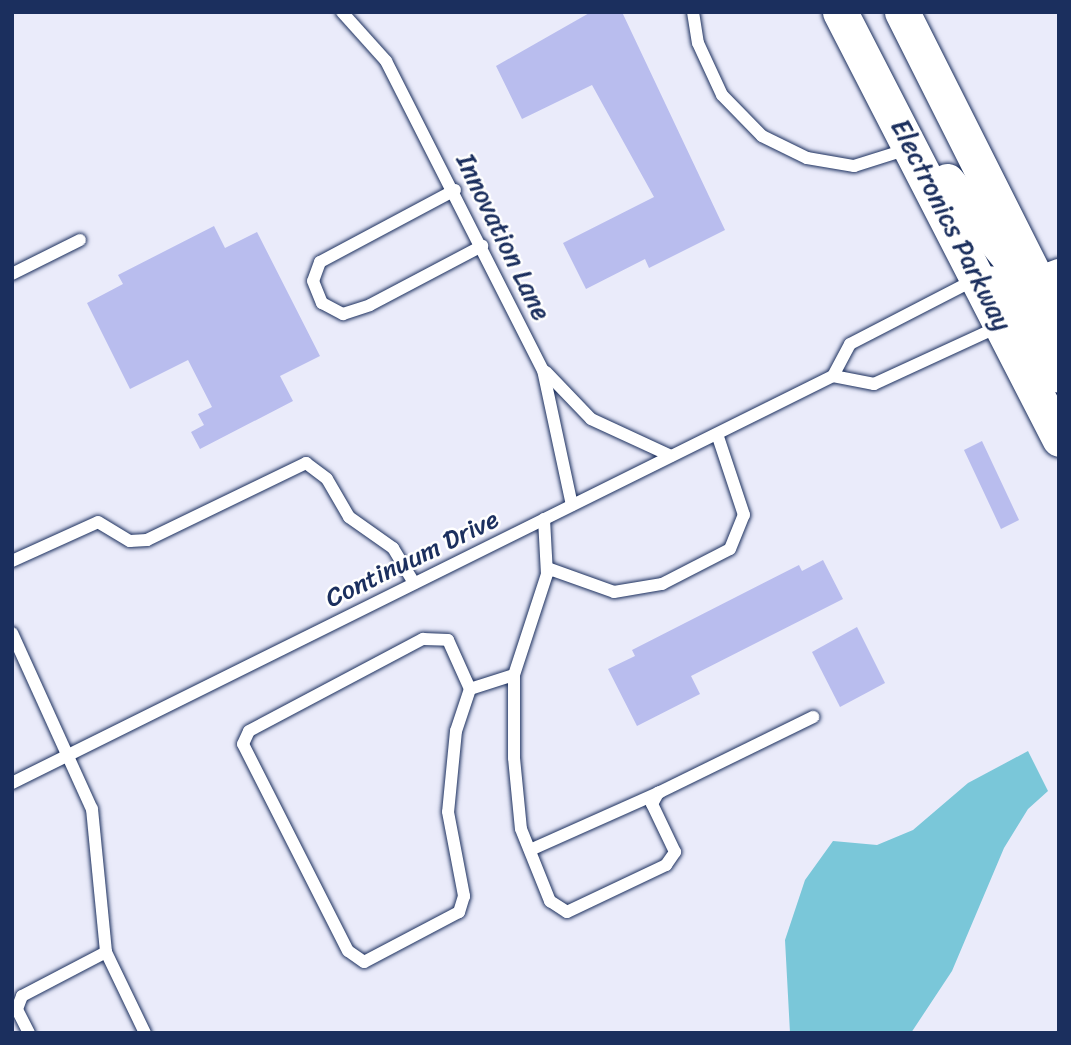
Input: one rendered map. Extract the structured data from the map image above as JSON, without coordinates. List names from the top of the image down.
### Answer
{
  "streets": {
    "main road": ["Electronics Parkway"],
    "lane": ["Innovation Lane", "Continuum Drive"]
  },
  "crossings": [
    ["Innovation Lane", "Continuum Drive"]
  ]
}
